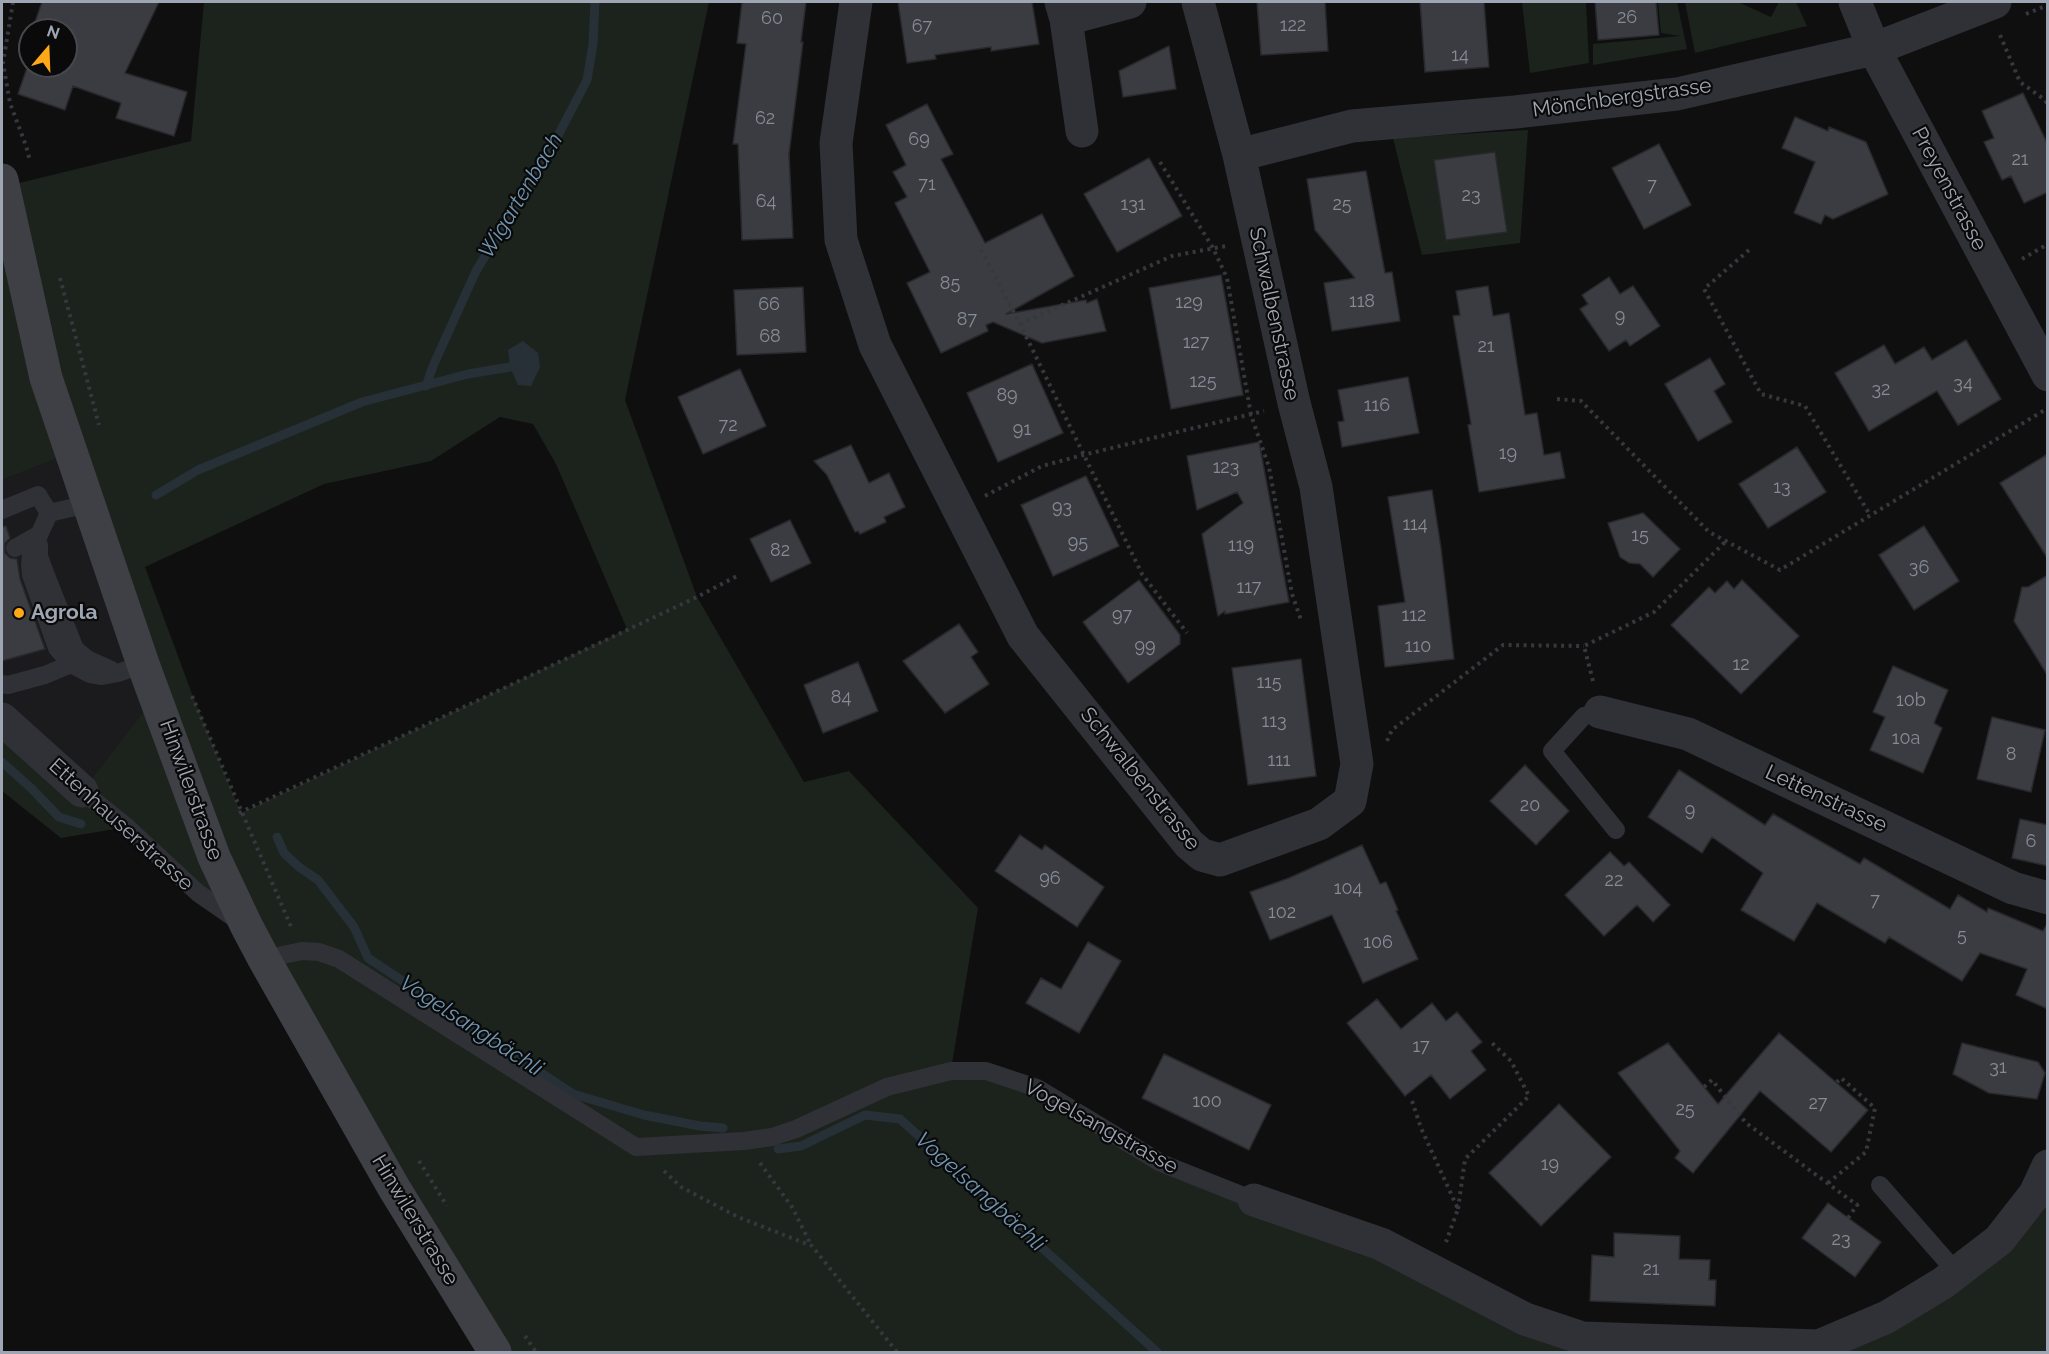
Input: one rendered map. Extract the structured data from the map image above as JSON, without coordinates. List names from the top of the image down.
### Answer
{
  "streets": {
    "main road": ["Hinwilerstrasse"],
    "street": [
      "Mönchbergstrasse",
      "Preyenstrasse",
      "Schwalbenstrasse",
      "Lettenstrasse",
      "Ettenhauserstrasse",
      "Vogelsangstrasse"
    ]
  },
  "crossings": [
    ["Mönchbergstrasse", "Preyenstrasse"],
    ["Mönchbergstrasse", "Schwalbenstrasse"],
    ["Hinwilerstrasse", "Ettenhauserstrasse"]
  ],
  "water": ["Wigartenbach", "Vogelsangbächli"],
  "places": ["Agrola"],
  "house_numbers": [
    "26",
    "60",
    "122",
    "67",
    "14",
    "62",
    "69",
    "21",
    "71",
    "7",
    "23",
    "64",
    "131",
    "25",
    "85",
    "118",
    "129",
    "66",
    "9",
    "87",
    "68",
    "127",
    "21",
    "125",
    "34",
    "32",
    "89",
    "116",
    "72",
    "91",
    "19",
    "123",
    "13",
    "93",
    "114",
    "15",
    "95",
    "119",
    "82",
    "36",
    "117",
    "97",
    "112",
    "99",
    "110",
    "12",
    "115",
    "84",
    "10b",
    "113",
    "10a",
    "8",
    "111",
    "20",
    "9",
    "6",
    "96",
    "22",
    "104",
    "7",
    "102",
    "5",
    "106",
    "17",
    "31",
    "100",
    "27",
    "25",
    "19",
    "23",
    "21"
  ],
  "north": "top"
}
